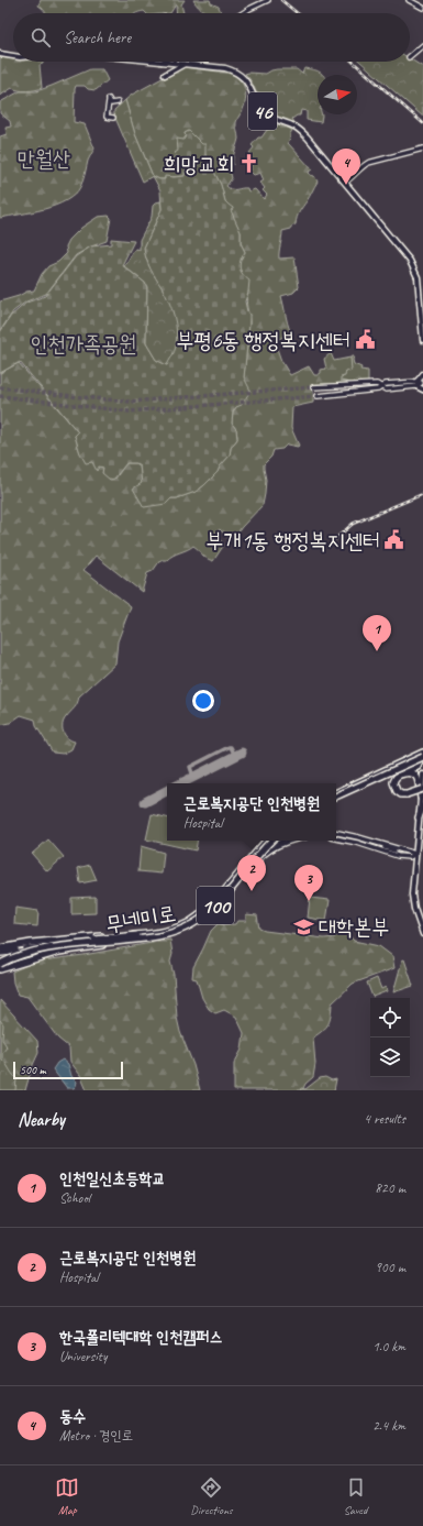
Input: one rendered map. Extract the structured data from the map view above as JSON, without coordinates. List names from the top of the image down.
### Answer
{
  "streets": {
    "highway": ["100"],
    "main road": ["46", "무네미로"]
  },
  "parks": ["만월산", "인천가족공원"],
  "places": {
    "church": ["희망교회"],
    "public building": ["부평6동 행정복지센터", "부개1동 행정복지센터"],
    "school or university": ["대학본부"]
  },
  "scale_bar": "500 m",
  "north": "right",
  "page": {
    "search": "Search here",
    "pins": [
      "4",
      "1",
      "2",
      "3"
    ],
    "popup": ["근로복지공단 인천병원", "Hospital"],
    "scale": "500 m",
    "heading": ["Nearby", "4 results"],
    "list": [
      {
        "mark": "1",
        "name": "인천일신초등학교",
        "note": "School",
        "value": "820 m"
      },
      {
        "mark": "2",
        "name": "근로복지공단 인천병원",
        "note": "Hospital",
        "value": "900 m"
      },
      {
        "mark": "3",
        "name": "한국폴리텍대학 인천캠퍼스",
        "note": "University",
        "value": "1.0 km"
      },
      {
        "mark": "4",
        "name": "동수",
        "note": "Metro · 경인로",
        "value": "2.4 km"
      }
    ],
    "nav": ["Map", "Directions", "Saved"]
  }
}
